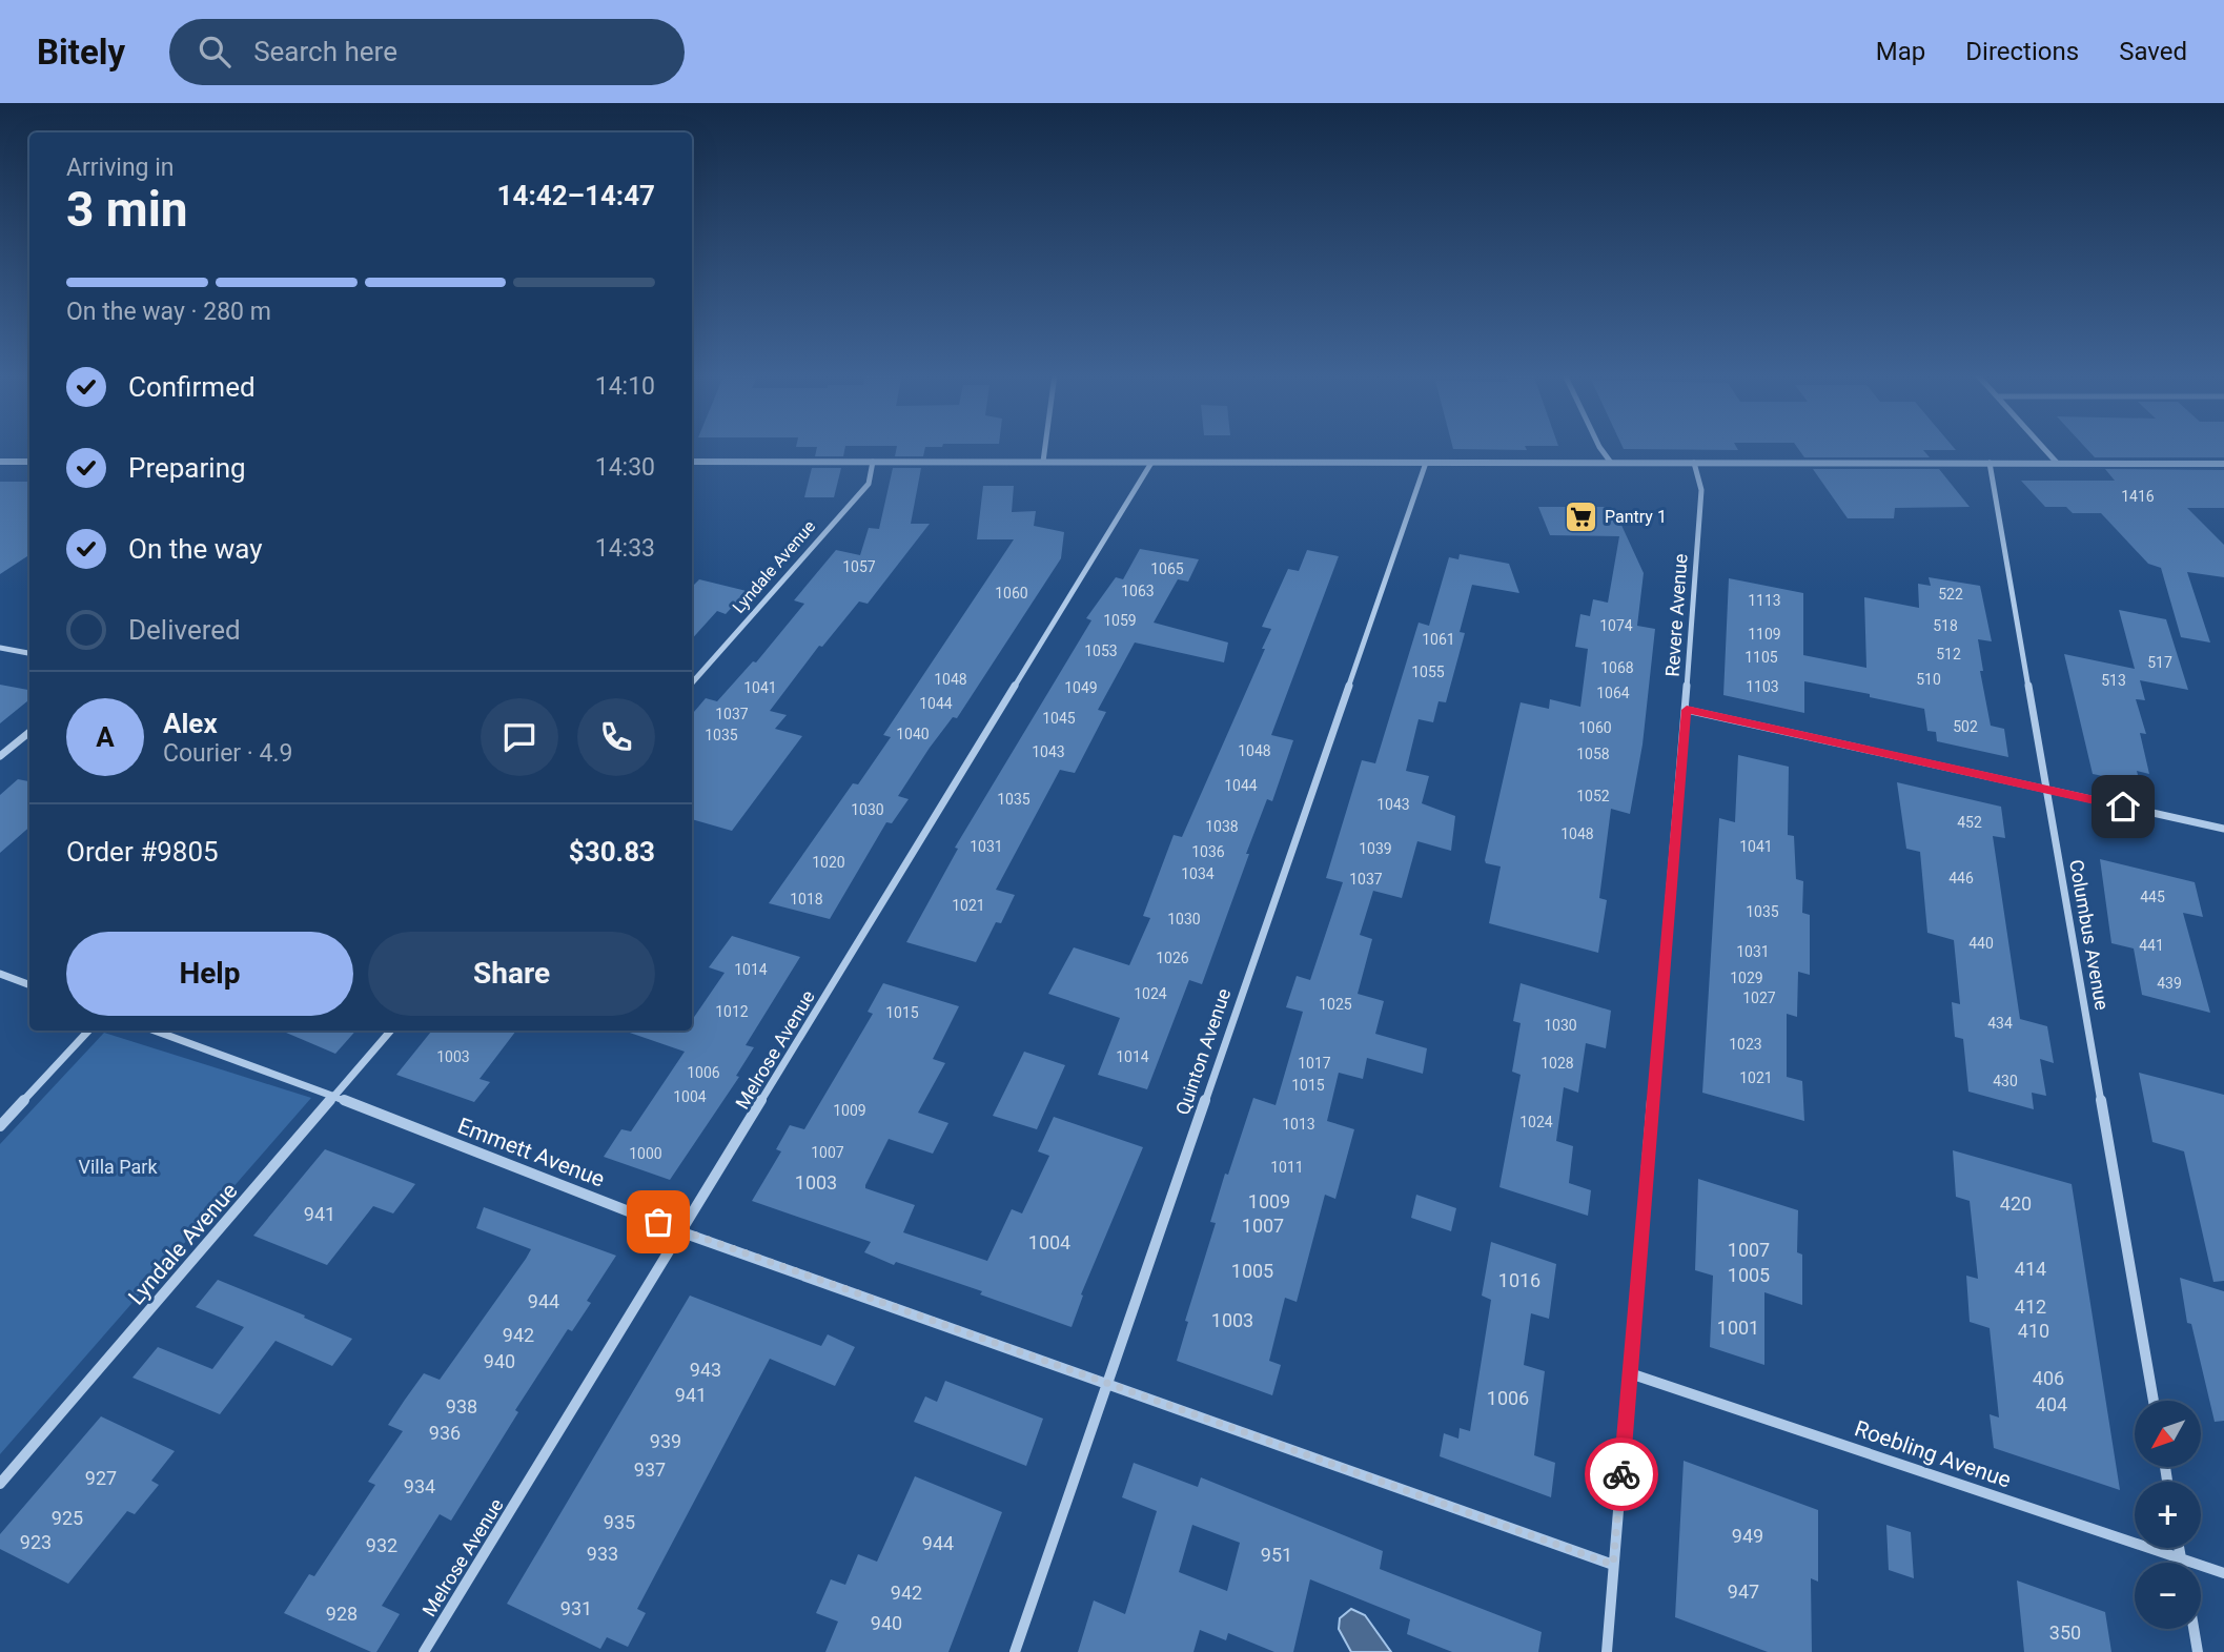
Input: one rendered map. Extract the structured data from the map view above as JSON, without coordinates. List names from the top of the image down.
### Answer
{
  "streets": {
    "street": [
      "Lyndale Avenue",
      "Revere Avenue",
      "Columbus Avenue",
      "Melrose Avenue",
      "Quinton Avenue",
      "Emmett Avenue",
      "Roebling Avenue"
    ]
  },
  "crossings": [
    ["Lyndale Avenue", "Emmett Avenue"],
    ["Revere Avenue", "Emmett Avenue"],
    ["Revere Avenue", "Roebling Avenue"],
    ["Melrose Avenue", "Emmett Avenue"],
    ["Quinton Avenue", "Emmett Avenue"]
  ],
  "parks": ["Villa Park"],
  "places": {
    "supermarket": ["Pantry 1"]
  },
  "house_numbers": [
    "1416",
    "1057",
    "1065",
    "1063",
    "1060",
    "522",
    "1113",
    "1059",
    "1074",
    "518",
    "1109",
    "1061",
    "1053",
    "512",
    "1105",
    "517",
    "1068",
    "1055",
    "1048",
    "510",
    "513",
    "1103",
    "1041",
    "1049",
    "1064",
    "1044",
    "1037",
    "1045",
    "502",
    "1060",
    "1040",
    "1035",
    "1048",
    "1043",
    "1058",
    "1044",
    "1052",
    "1035",
    "1043",
    "1030",
    "452",
    "1038",
    "1048",
    "1031",
    "1041",
    "1039",
    "1036",
    "1020",
    "1034",
    "446",
    "1037",
    "445",
    "1018",
    "1021",
    "1035",
    "1030",
    "440",
    "441",
    "1031",
    "1026",
    "1014",
    "1029",
    "439",
    "1024",
    "1027",
    "1025",
    "1012",
    "1015",
    "434",
    "1030",
    "1023",
    "1003",
    "1014",
    "1017",
    "1028",
    "1006",
    "1021",
    "430",
    "1015",
    "1004",
    "1009",
    "1024",
    "1013",
    "1007",
    "1000",
    "1011",
    "1003",
    "1009",
    "420",
    "941",
    "1007",
    "1004",
    "1007",
    "414",
    "1005",
    "1005",
    "1016",
    "944",
    "412",
    "1003",
    "1001",
    "410",
    "942",
    "940",
    "943",
    "406",
    "941",
    "1006",
    "404",
    "938",
    "936",
    "939",
    "937",
    "927",
    "934",
    "925",
    "935",
    "949",
    "923",
    "944",
    "932",
    "933",
    "951",
    "947",
    "942",
    "931",
    "928",
    "940",
    "350"
  ],
  "north": "bottom left",
  "page": {
    "header": "Bitely",
    "search": "Search here",
    "nav": ["Map", "Directions", "Saved"],
    "heading": ["3 min", "Arriving in", "14:42–14:47"],
    "panel": [
      "Alex",
      "Courier · 4.9",
      "Order #9805",
      "$30.83"
    ],
    "bar": "On the way · 280 m",
    "list": [
      ["Confirmed", "14:10"],
      ["Preparing", "14:30"],
      ["On the way", "14:33"],
      "Delivered"
    ],
    "round": "A",
    "buttons": ["Help", "Share"],
    "map_buttons": ["+", "−"]
  }
}
